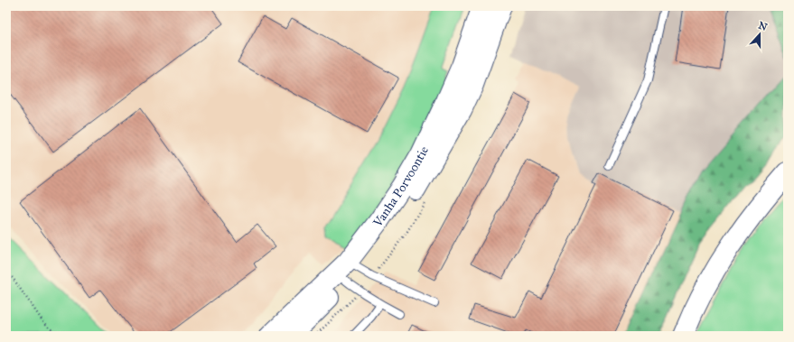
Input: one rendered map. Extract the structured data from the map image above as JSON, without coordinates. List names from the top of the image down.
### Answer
{
  "streets": {
    "main road": ["Vanha Porvoontie"]
  },
  "north": "top"
}
